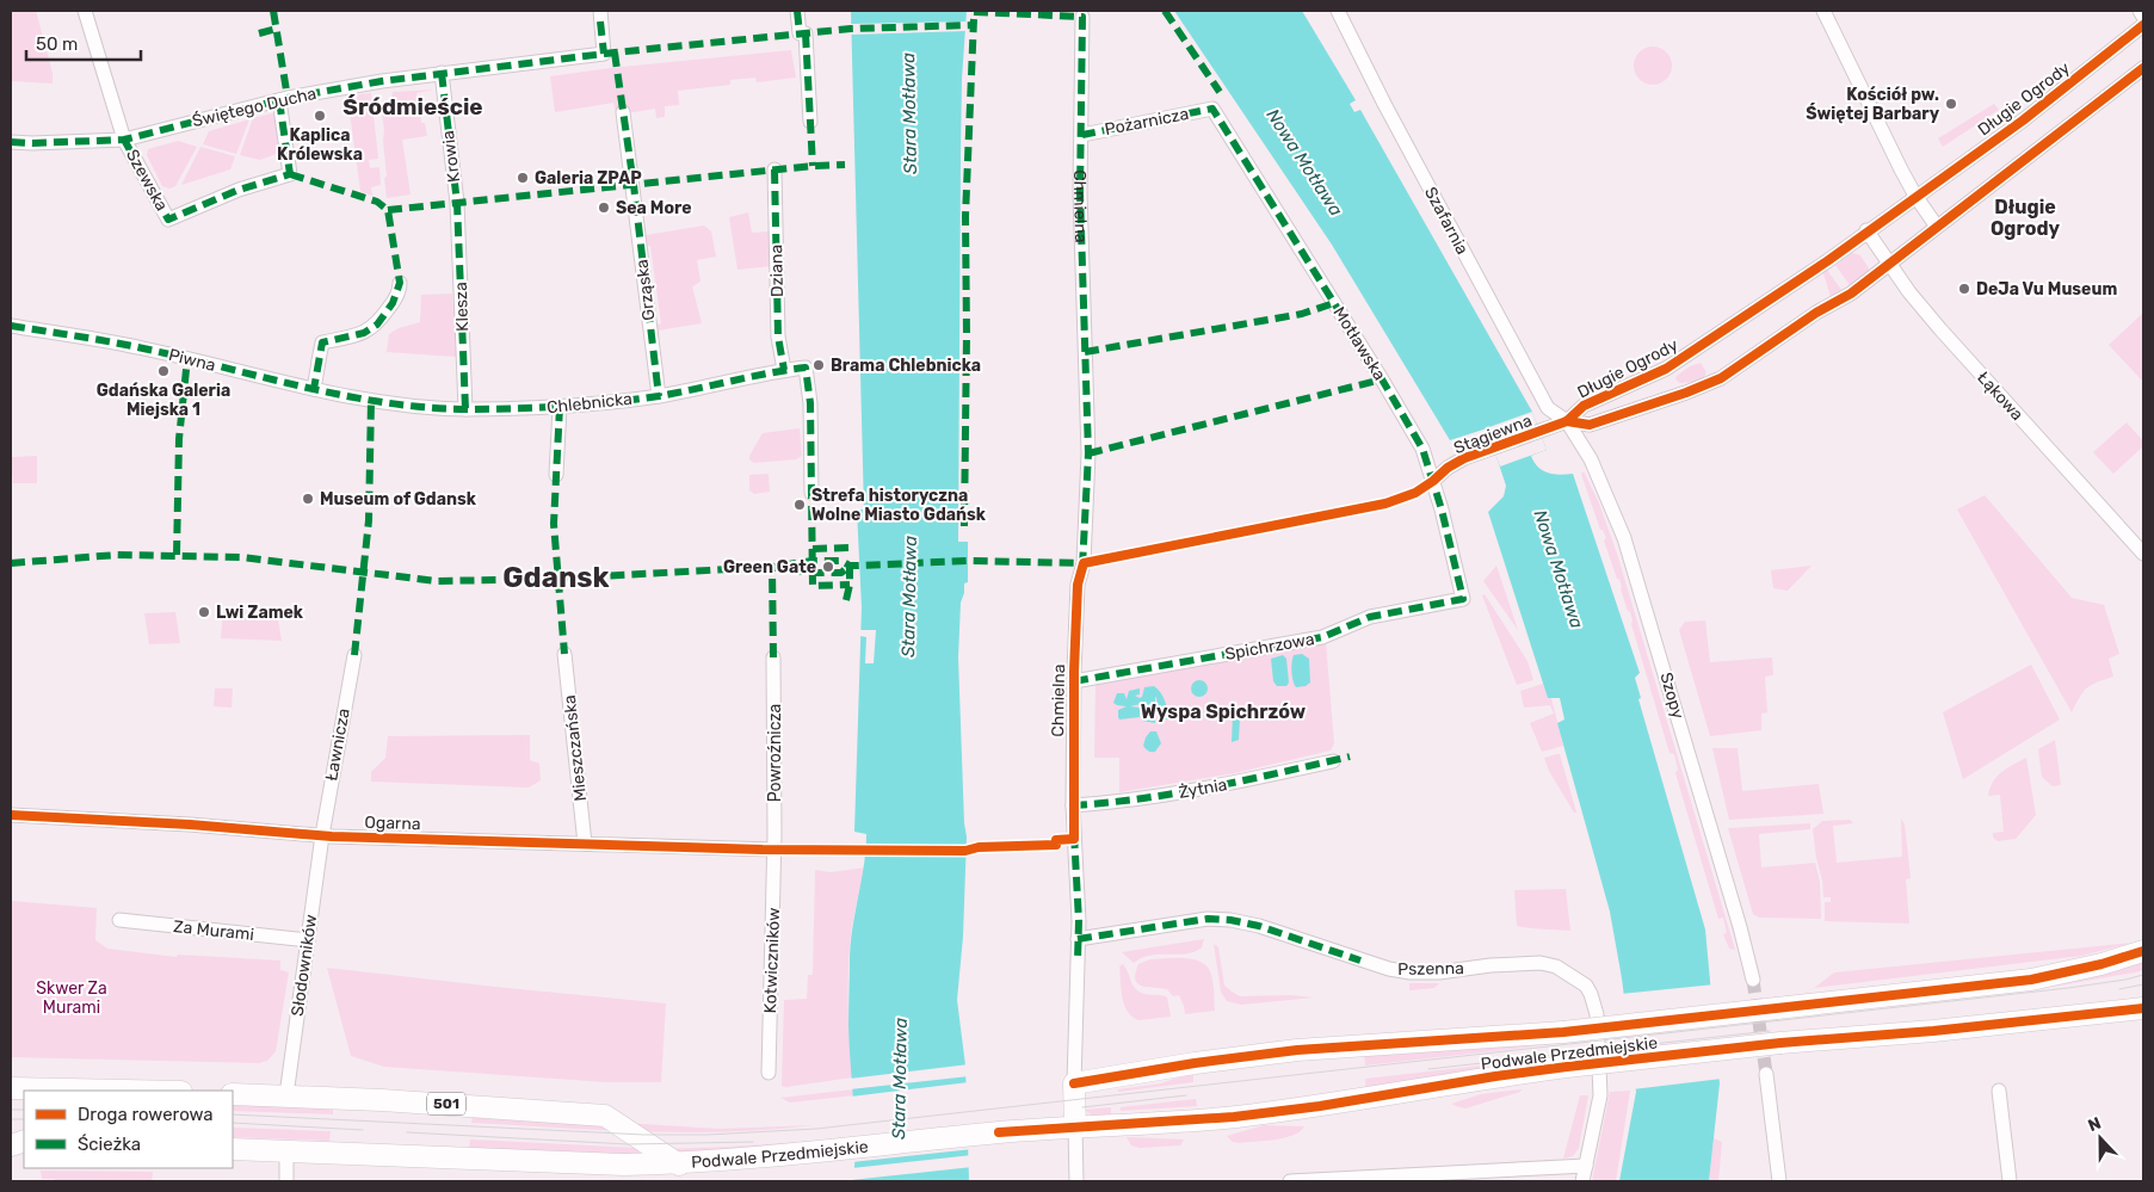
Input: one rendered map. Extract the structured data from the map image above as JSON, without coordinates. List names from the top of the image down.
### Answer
{
  "streets": {
    "main road": ["Chmielna", "Podwale Przedmiejskie", "501"],
    "street": [
      "Długie Ogrody",
      "Świętego Ducha",
      "Pożarnicza",
      "Krowia",
      "Szewska",
      "Szafarnia",
      "Dziana",
      "Grząska",
      "Klesza",
      "Motławska",
      "Piwna",
      "Łąkowa",
      "Chlebnicka",
      "Stągiewna",
      "Spichrzowa",
      "Szopy",
      "Ławnicza",
      "Mieszczańska",
      "Powroźnicza",
      "Żytnia",
      "Ogarna",
      "Za Murami",
      "Kotwiczników",
      "Słodowników",
      "Pszenna"
    ]
  },
  "crossings": [
    ["Długie Ogrody", "Szafarnia"],
    ["Długie Ogrody", "Łąkowa"],
    ["Długie Ogrody", "Stągiewna"],
    ["Długie Ogrody", "Szopy"],
    ["Świętego Ducha", "Krowia"],
    ["Świętego Ducha", "Szewska"],
    ["Pożarnicza", "Chmielna"],
    ["Pożarnicza", "Motławska"],
    ["Krowia", "Klesza"],
    ["Chmielna", "Spichrzowa"],
    ["Chmielna", "Żytnia"],
    ["Chmielna", "Pszenna"],
    ["Chmielna", "Podwale Przedmiejskie"],
    ["Szafarnia", "Stągiewna"],
    ["Szafarnia", "Szopy"],
    ["Dziana", "Chlebnicka"],
    ["Grząska", "Chlebnicka"],
    ["Klesza", "Chlebnicka"],
    ["Motławska", "Stągiewna"],
    ["Motławska", "Spichrzowa"],
    ["Piwna", "Chlebnicka"],
    ["Stągiewna", "Szopy"],
    ["Ławnicza", "Ogarna"],
    ["Ławnicza", "Słodowników"],
    ["Mieszczańska", "Ogarna"],
    ["Powroźnicza", "Ogarna"],
    ["Powroźnicza", "Kotwiczników"],
    ["Ogarna", "Kotwiczników"],
    ["Ogarna", "Słodowników"],
    ["Za Murami", "Słodowników"],
    ["Słodowników", "501"],
    ["Podwale Przedmiejskie", "501"]
  ],
  "districts": [
    "Śródmieście",
    "Długie Ogrody",
    "Gdansk",
    "Wyspa Spichrzów"
  ],
  "water": ["Stara Motława", "Nowa Motława"],
  "parks": ["Skwer Za Murami"],
  "places": [
    "Kościół pw. Świętej Barbary",
    "Kaplica Królewska",
    "Galeria ZPAP",
    "Sea More",
    "DeJa Vu Museum",
    "Brama Chlebnicka",
    "Gdańska Galeria Miejska 1",
    "Museum of Gdansk",
    "Strefa historyczna Wolne Miasto Gdańsk",
    "Green Gate",
    "Lwi Zamek"
  ],
  "legend": ["Droga rowerowa", "Ścieżka"],
  "scale_bar": "50 m",
  "north": "top"
}
